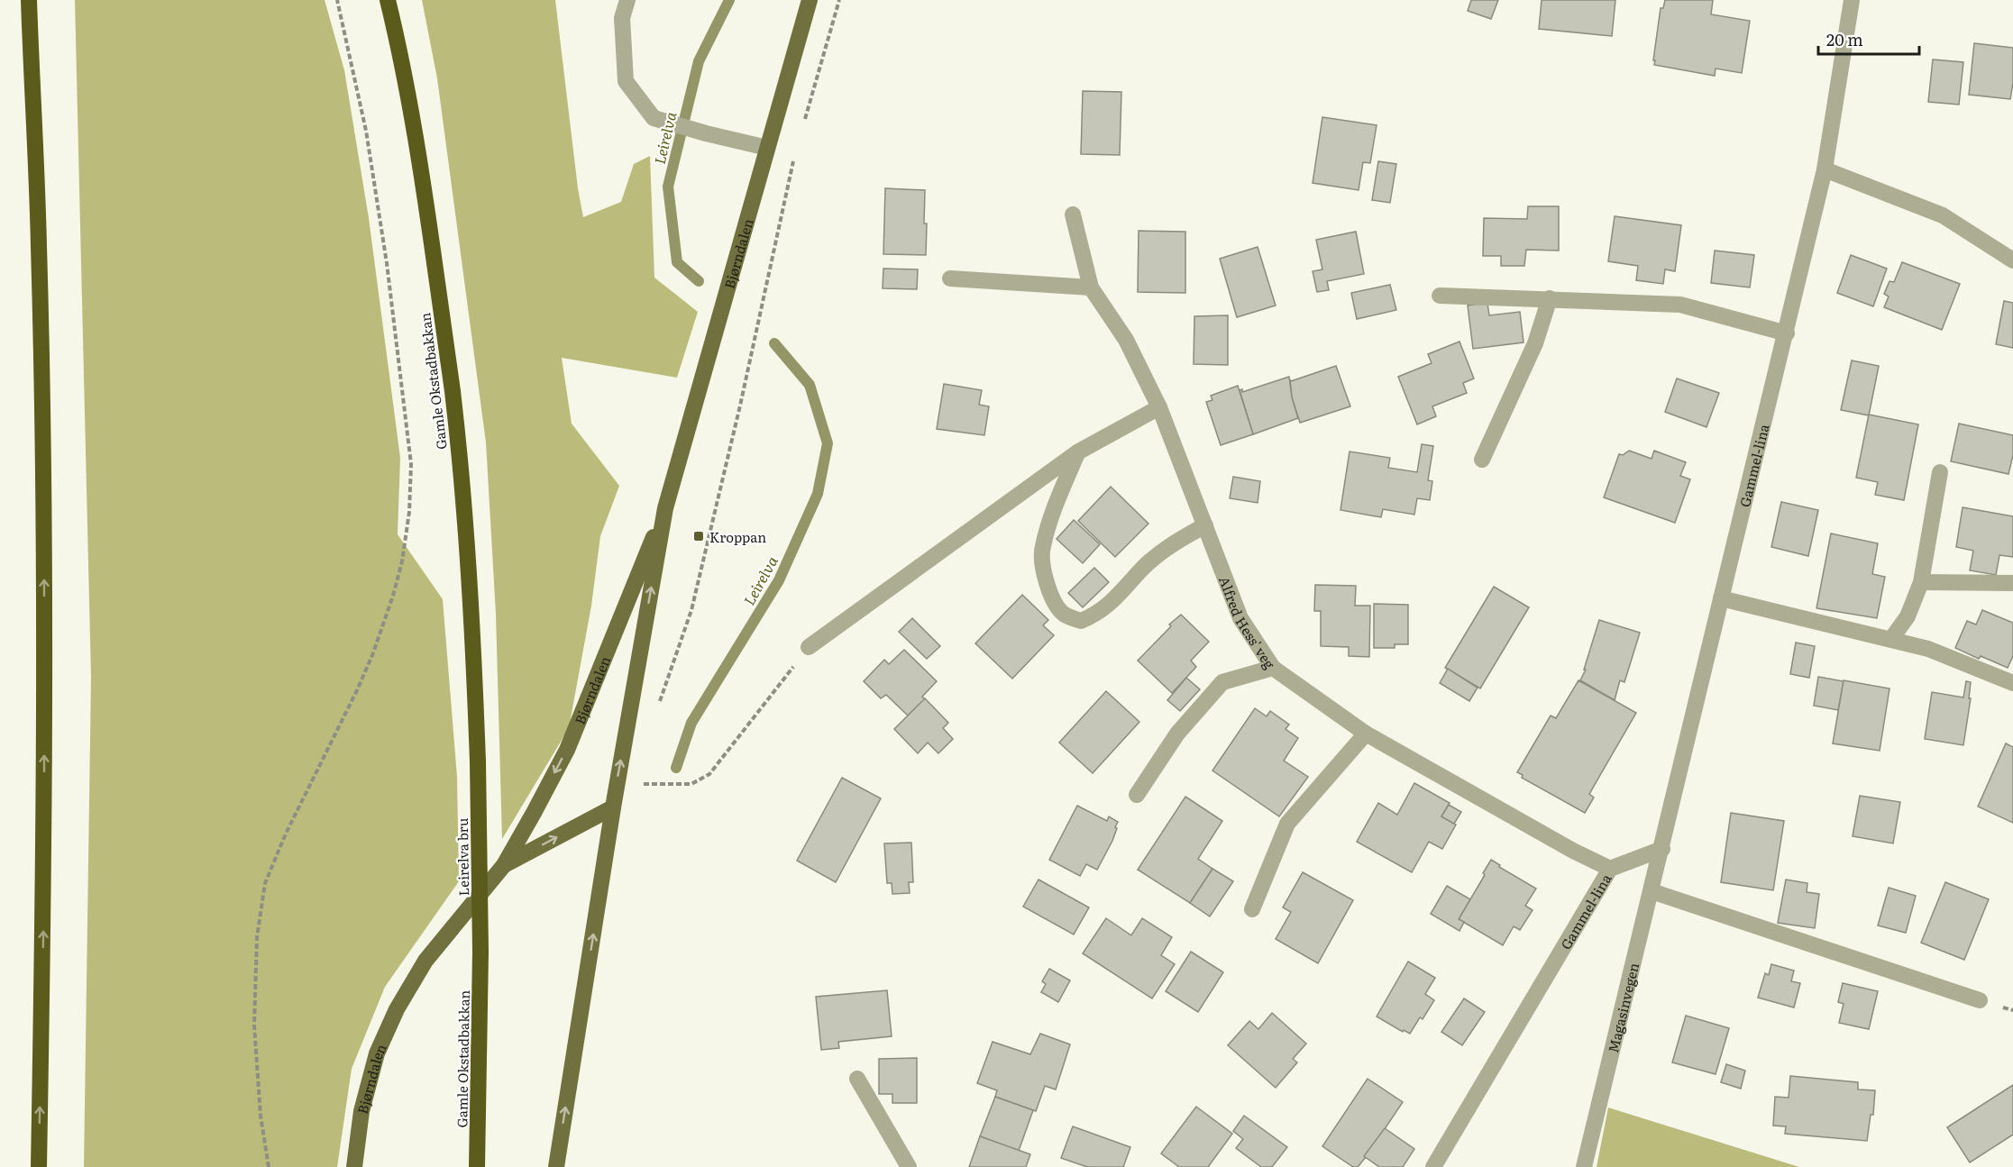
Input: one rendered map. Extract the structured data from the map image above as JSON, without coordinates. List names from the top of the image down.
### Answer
{
  "streets": {
    "highway": ["Gamle Okstadbakkan", "Leirelva bru"],
    "main road": ["Bjørndalen"],
    "street": ["Gammel-lina", "Alfred Hess' veg", "Magasinvegen"]
  },
  "crossings": [
    ["Gamle Okstadbakkan", "Leirelva bru"],
    ["Gammel-lina", "Alfred Hess' veg"],
    ["Gammel-lina", "Magasinvegen"]
  ],
  "water": ["Leirelva"],
  "places": {
    "transit": ["Kroppan"]
  },
  "scale_bar": "20 m"
}
